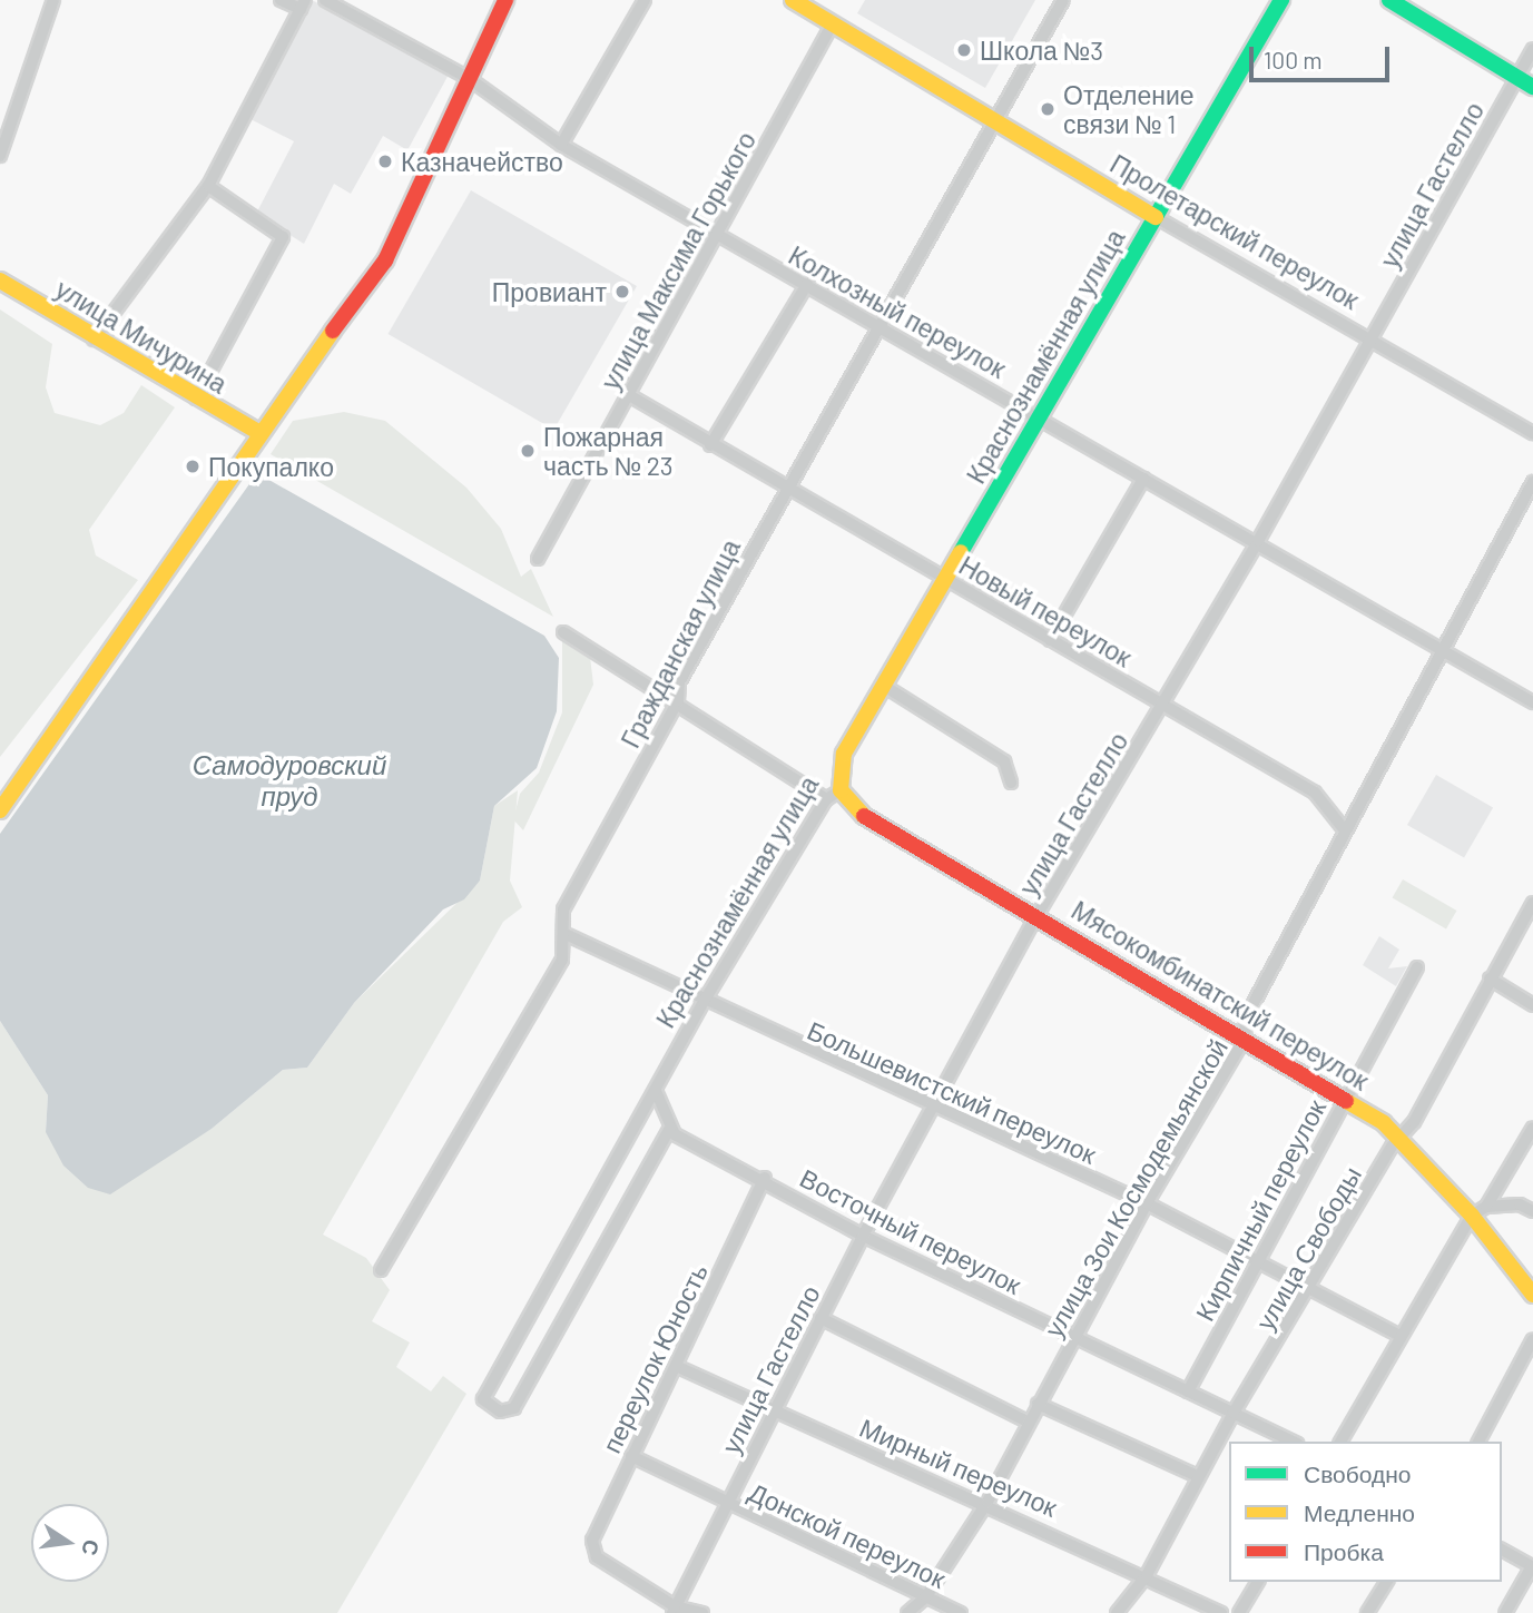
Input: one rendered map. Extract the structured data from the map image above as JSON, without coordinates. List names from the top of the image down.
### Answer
{
  "streets": {
    "main road": [
      "Пролетарский переулок",
      "улица Мичурина",
      "Краснознамённая улица",
      "Мясокомбинатский переулок"
    ],
    "street": [
      "улица Гастелло",
      "улица Максима Горького",
      "Колхозный переулок",
      "Новый переулок",
      "Гражданская улица",
      "Большевистский переулок",
      "улица Зои Космодемьянской",
      "Кирпичный переулок",
      "Восточный переулок",
      "улица Свободы",
      "переулок Юность",
      "Мирный переулок",
      "Донской переулок"
    ]
  },
  "crossings": [
    ["улица Гастелло", "Пролетарский переулок"],
    ["улица Гастелло", "Колхозный переулок"],
    ["улица Гастелло", "Новый переулок"],
    ["улица Гастелло", "Мясокомбинатский переулок"],
    ["улица Гастелло", "Большевистский переулок"],
    ["улица Гастелло", "Восточный переулок"],
    ["улица Гастелло", "переулок Юность"],
    ["улица Гастелло", "Мирный переулок"],
    ["улица Гастелло", "Донской переулок"],
    ["Пролетарский переулок", "улица Максима Горького"],
    ["Пролетарский переулок", "Краснознамённая улица"],
    ["Пролетарский переулок", "Гражданская улица"],
    ["улица Максима Горького", "Колхозный переулок"],
    ["улица Максима Горького", "Новый переулок"],
    ["Колхозный переулок", "Краснознамённая улица"],
    ["Колхозный переулок", "Гражданская улица"],
    ["Колхозный переулок", "улица Зои Космодемьянской"],
    ["Краснознамённая улица", "Новый переулок"],
    ["Краснознамённая улица", "Мясокомбинатский переулок"],
    ["Краснознамённая улица", "Большевистский переулок"],
    ["Краснознамённая улица", "Восточный переулок"],
    ["Новый переулок", "Гражданская улица"],
    ["Новый переулок", "улица Зои Космодемьянской"],
    ["Гражданская улица", "Большевистский переулок"],
    ["Мясокомбинатский переулок", "улица Зои Космодемьянской"],
    ["Мясокомбинатский переулок", "Кирпичный переулок"],
    ["Мясокомбинатский переулок", "улица Свободы"],
    ["Большевистский переулок", "улица Зои Космодемьянской"],
    ["Большевистский переулок", "Кирпичный переулок"],
    ["Большевистский переулок", "улица Свободы"],
    ["улица Зои Космодемьянской", "Восточный переулок"],
    ["улица Зои Космодемьянской", "Мирный переулок"],
    ["улица Зои Космодемьянской", "Донской переулок"],
    ["Кирпичный переулок", "Восточный переулок"],
    ["Восточный переулок", "улица Свободы"],
    ["Восточный переулок", "переулок Юность"],
    ["улица Свободы", "Мирный переулок"],
    ["переулок Юность", "Мирный переулок"],
    ["переулок Юность", "Донской переулок"]
  ],
  "water": ["Самодуровский пруд"],
  "places": [
    "Школа №3",
    "Отделение связи № 1",
    "Казначейство",
    "Провиант",
    "Пожарная часть № 23",
    "Покупалко"
  ],
  "legend": ["Свободно", "Медленно", "Пробка"],
  "scale_bar": "100 m",
  "north": "right"
}
